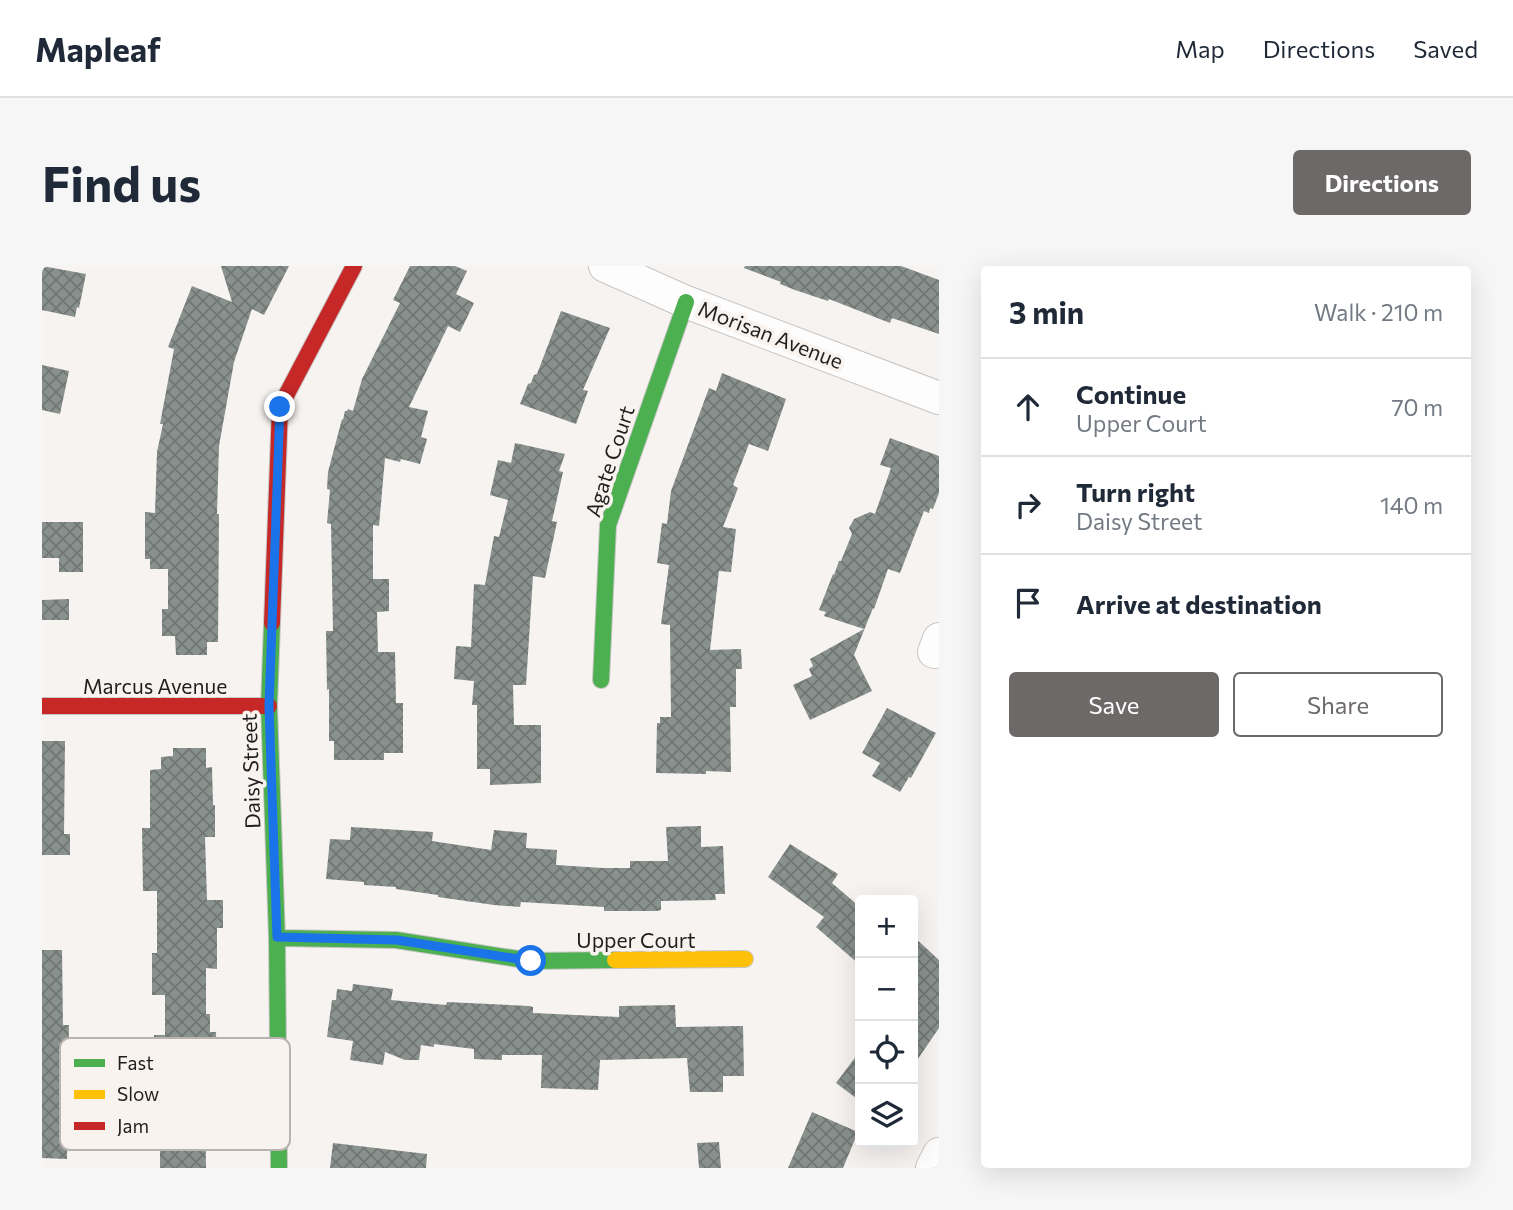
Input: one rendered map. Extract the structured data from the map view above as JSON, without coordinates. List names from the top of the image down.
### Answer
{
  "streets": {
    "street": [
      "Morisan Avenue",
      "Agate Court",
      "Marcus Avenue",
      "Daisy Street",
      "Upper Court"
    ]
  },
  "crossings": [
    ["Morisan Avenue", "Agate Court"],
    ["Marcus Avenue", "Daisy Street"],
    ["Daisy Street", "Upper Court"]
  ],
  "legend": ["Fast", "Slow", "Jam"],
  "page": {
    "header": "Mapleaf",
    "nav": ["Map", "Directions", "Saved"],
    "buttons": [
      "Directions",
      ["Save", "Share"]
    ],
    "title": "Find us",
    "heading": ["3 min", "Walk · 210 m"],
    "list": [
      ["Continue", "Upper Court", "70 m"],
      ["Turn right", "Daisy Street", "140 m"],
      "Arrive at destination"
    ],
    "map_buttons": ["+", "−"]
  }
}
